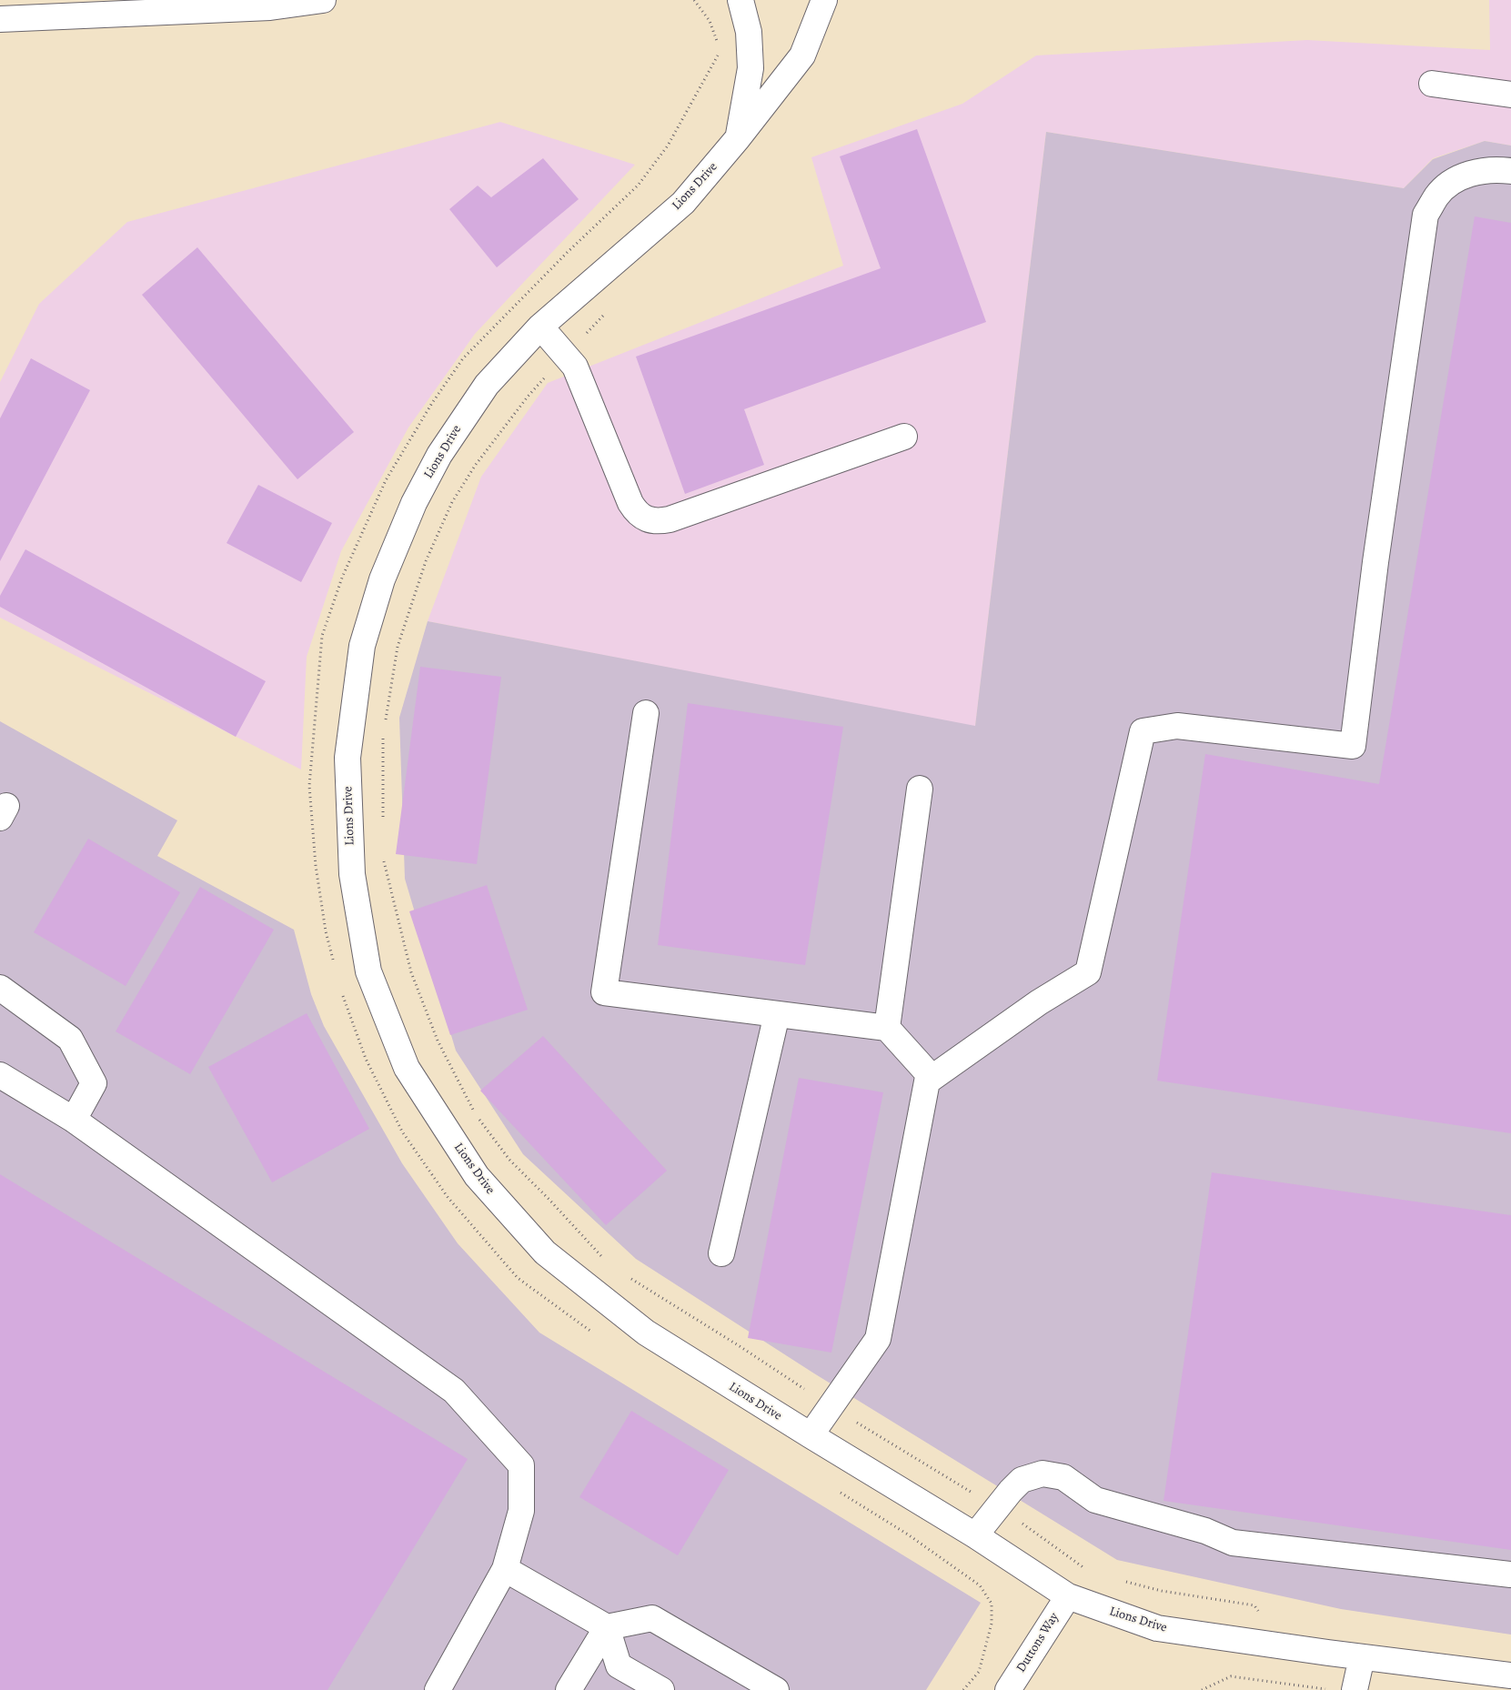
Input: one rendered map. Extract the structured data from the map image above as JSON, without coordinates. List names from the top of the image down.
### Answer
{
  "streets": {
    "street": ["Lions Drive", "Duttons Way"]
  },
  "crossings": [
    ["Lions Drive", "Duttons Way"]
  ]
}
